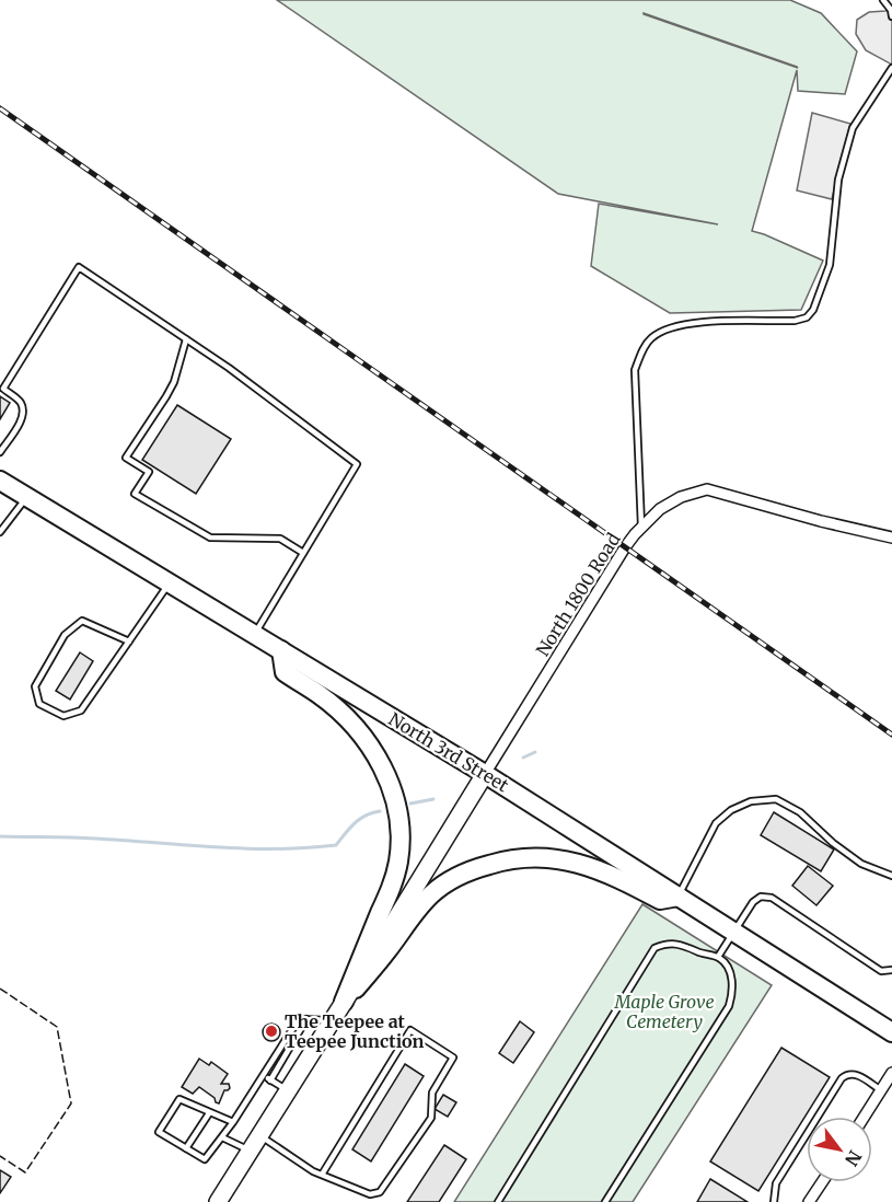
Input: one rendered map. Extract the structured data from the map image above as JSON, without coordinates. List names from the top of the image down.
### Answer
{
  "streets": {
    "highway": ["North 3rd Street"],
    "street": ["North 1800 Road"]
  },
  "crossings": [
    ["North 1800 Road", "North 3rd Street"]
  ],
  "parks": ["Maple Grove Cemetery"],
  "places": ["The Teepee at Teepee Junction"],
  "north": "bottom right"
}
